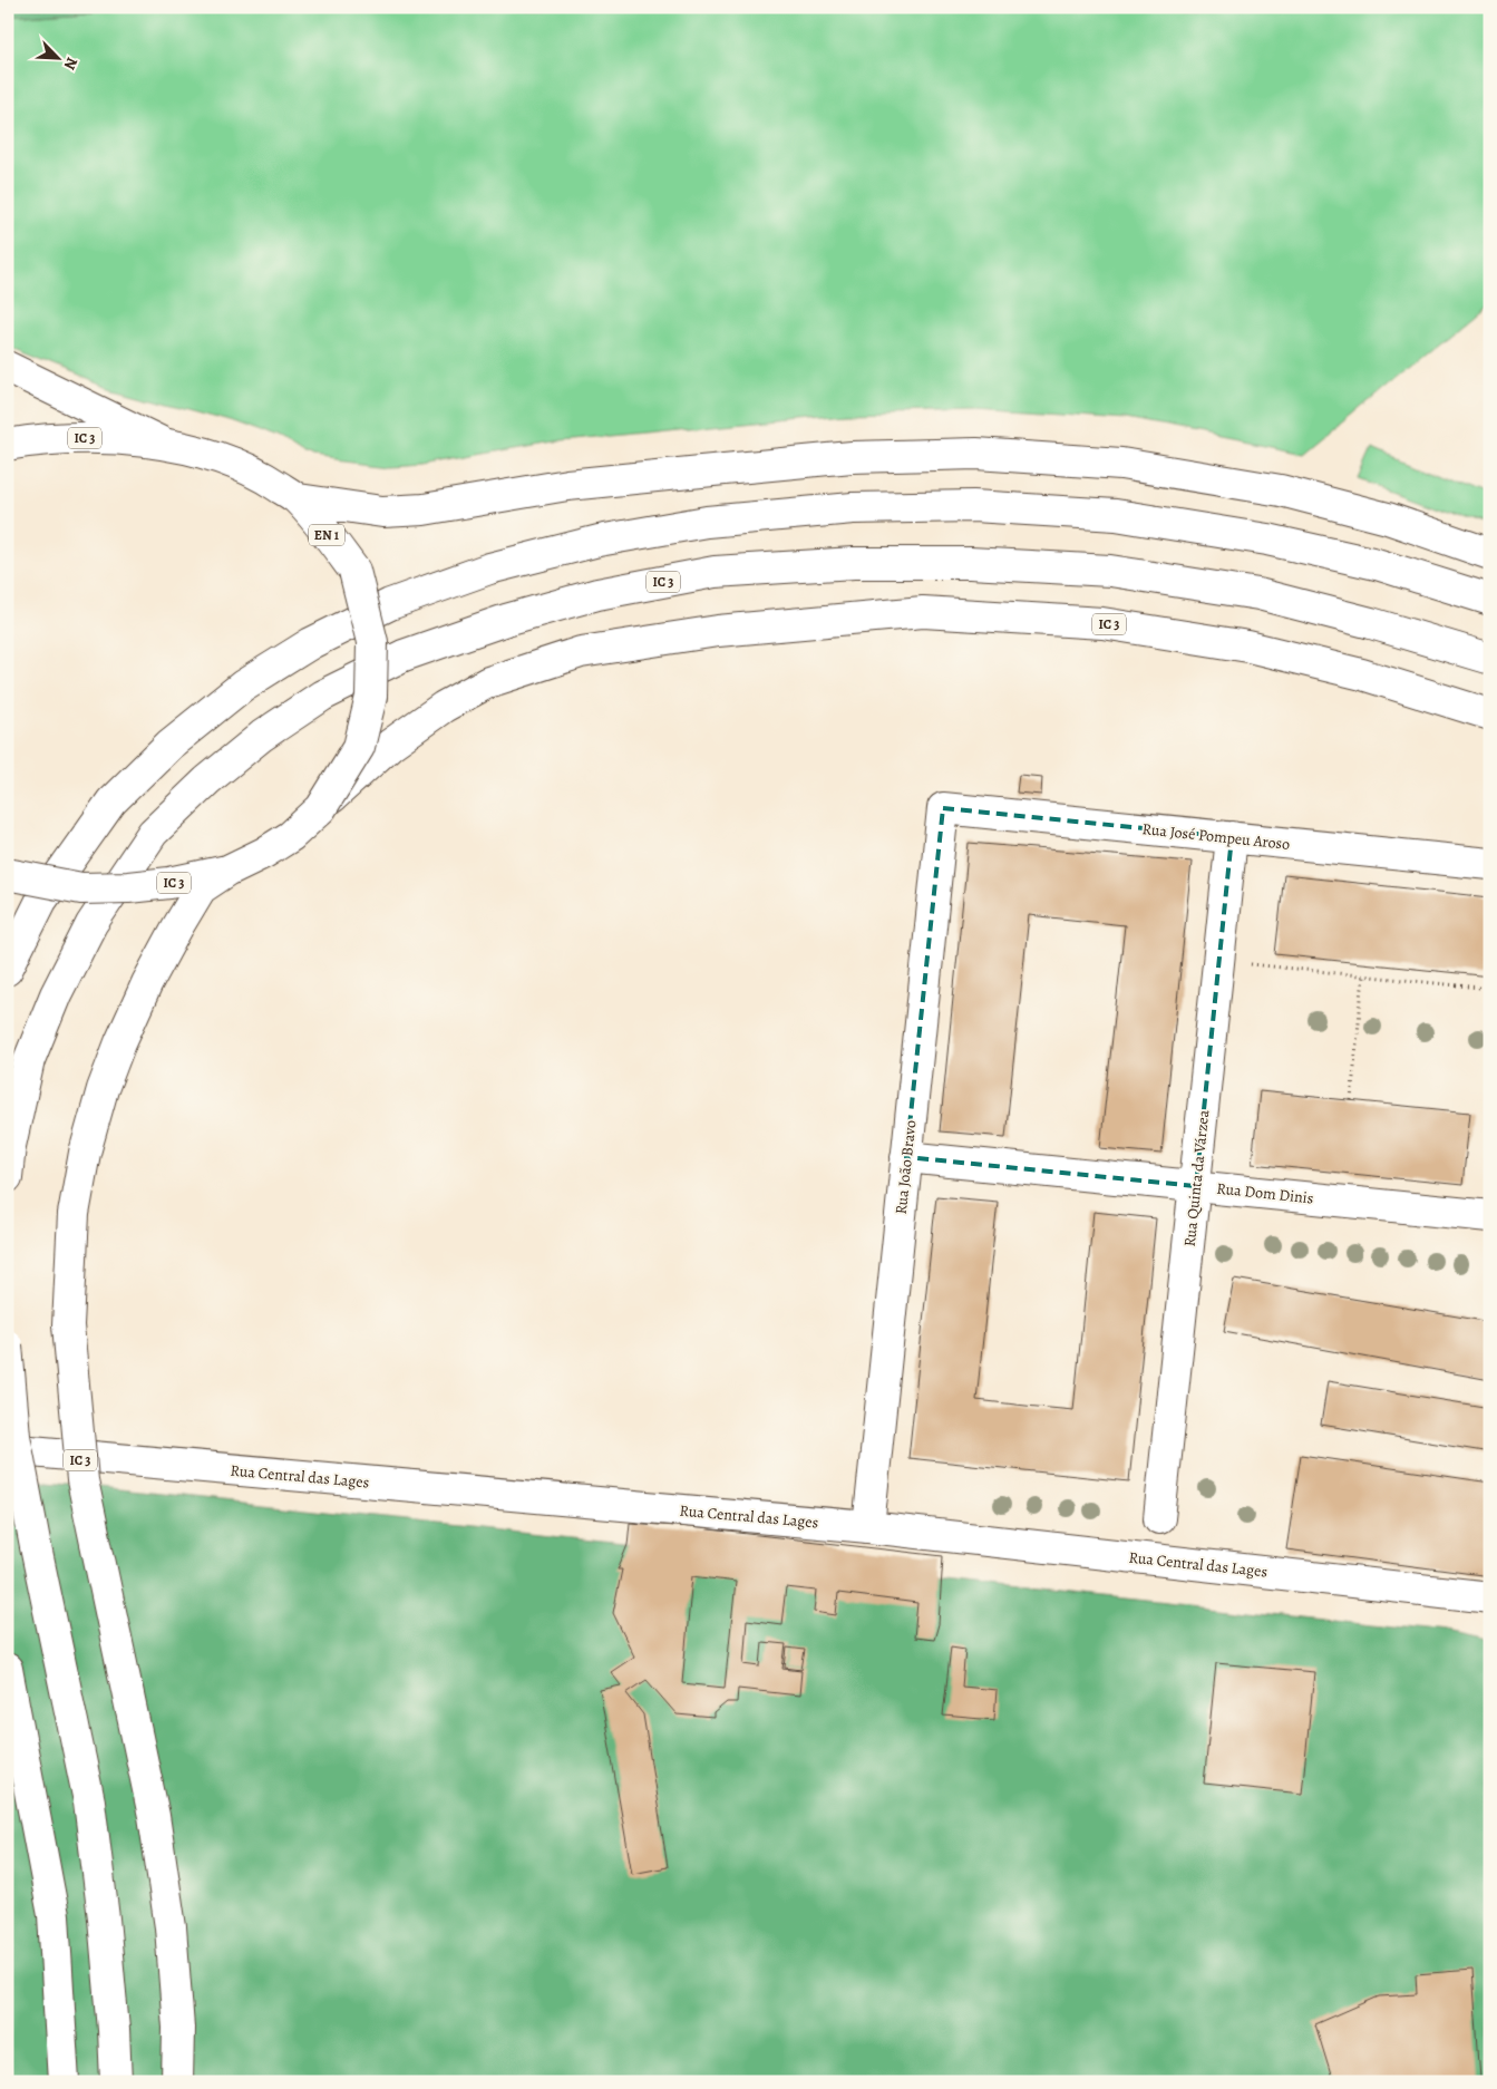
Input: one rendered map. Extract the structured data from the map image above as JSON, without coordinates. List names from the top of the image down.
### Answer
{
  "streets": {
    "main road": [
      "IC 3",
      "EN 1",
      "Rua José Pompeu Aroso",
      "Rua João Bravo",
      "Rua Quinta da Várzea",
      "Rua Dom Dinis",
      "Rua Central das Lages"
    ]
  },
  "crossings": [
    ["IC 3", "EN 1"],
    ["Rua José Pompeu Aroso", "Rua João Bravo"],
    ["Rua José Pompeu Aroso", "Rua Quinta da Várzea"],
    ["Rua João Bravo", "Rua Dom Dinis"],
    ["Rua João Bravo", "Rua Central das Lages"],
    ["Rua Quinta da Várzea", "Rua Dom Dinis"]
  ],
  "north": "bottom right"
}
